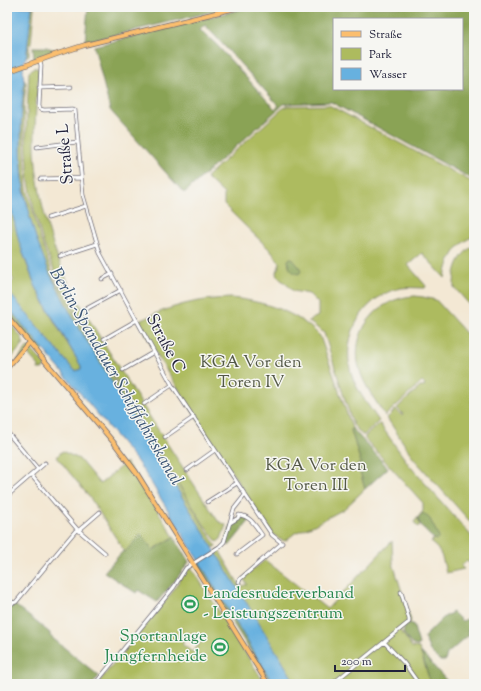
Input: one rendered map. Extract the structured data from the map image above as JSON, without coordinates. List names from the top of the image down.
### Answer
{
  "streets": {
    "street": ["Straße L", "Straße C"]
  },
  "crossings": [
    ["Straße L", "Straße C"]
  ],
  "water": ["Berlin-Spandauer Schifffahrtskanal"],
  "parks": ["KGA Vor den Toren IV", "KGA Vor den Toren III"],
  "places": {
    "sports": ["Landesruderverband - Leistungszentrum", "Sportanlage Jungfernheide"]
  },
  "legend": ["Straße", "Park", "Wasser"],
  "scale_bar": "200 m"
}
